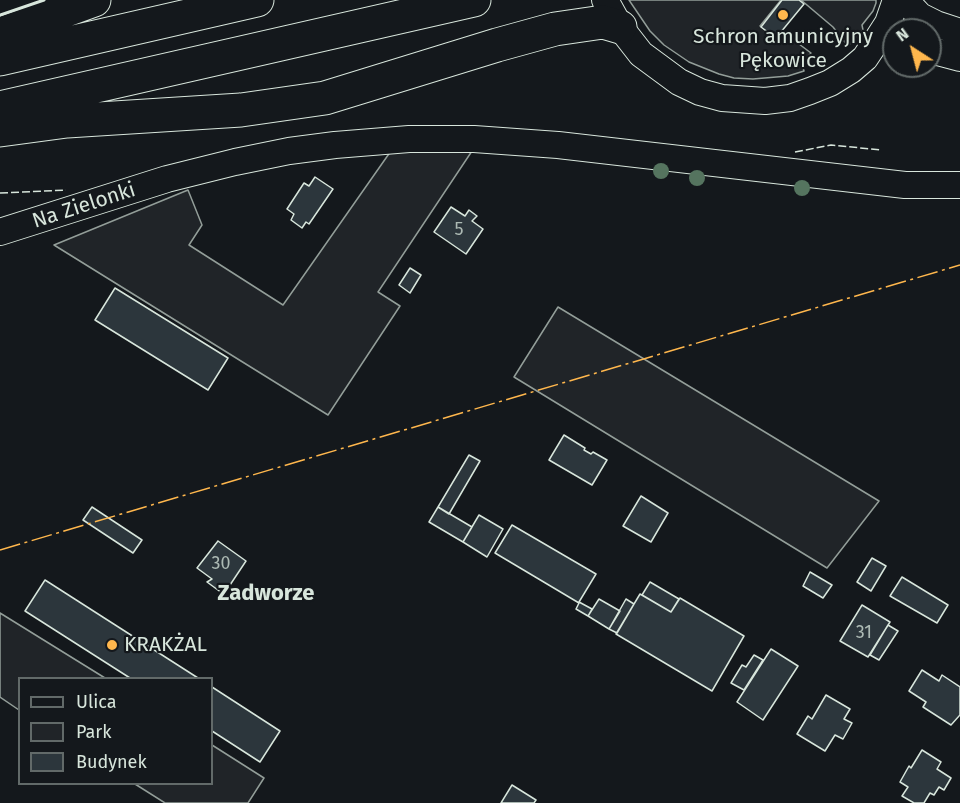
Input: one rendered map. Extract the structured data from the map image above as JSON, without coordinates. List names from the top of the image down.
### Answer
{
  "streets": {
    "street": ["Na Zielonki"]
  },
  "districts": ["Zadworze"],
  "places": ["Schron amunicyjny Pękowice", "KRAKŻAL"],
  "house_numbers": ["5", "30", "31"],
  "legend": ["Ulica", "Park", "Budynek"],
  "north": "top left"
}
